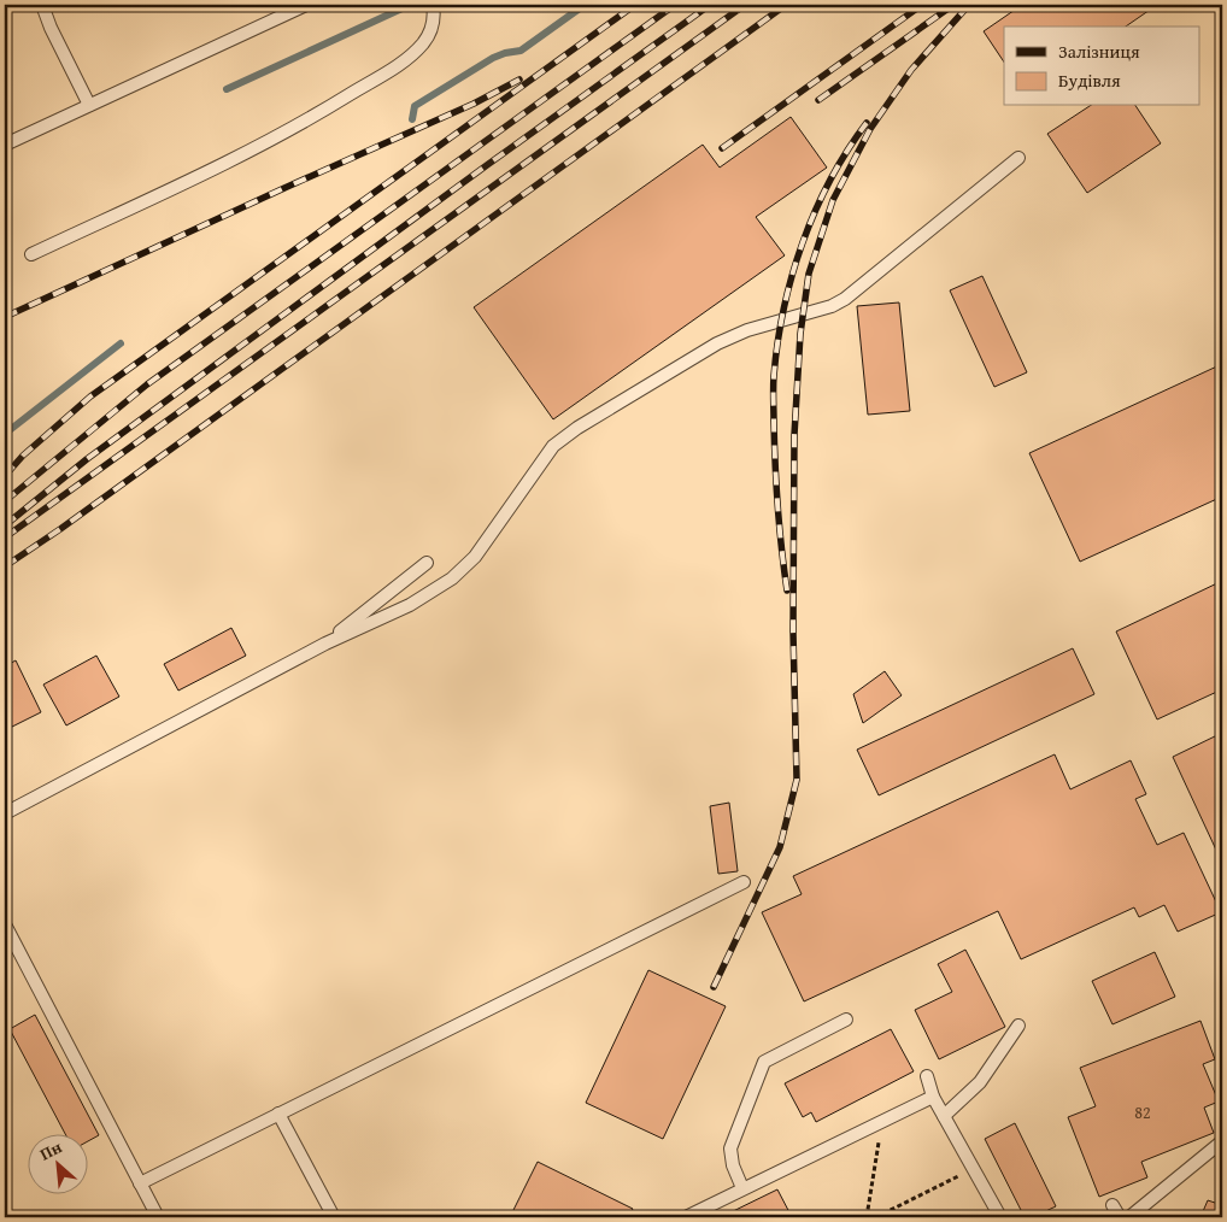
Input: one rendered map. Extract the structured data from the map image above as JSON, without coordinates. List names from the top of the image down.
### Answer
{
  "house_numbers": ["82"],
  "legend": ["Залізниця", "Будівля"],
  "north": "top left"
}
